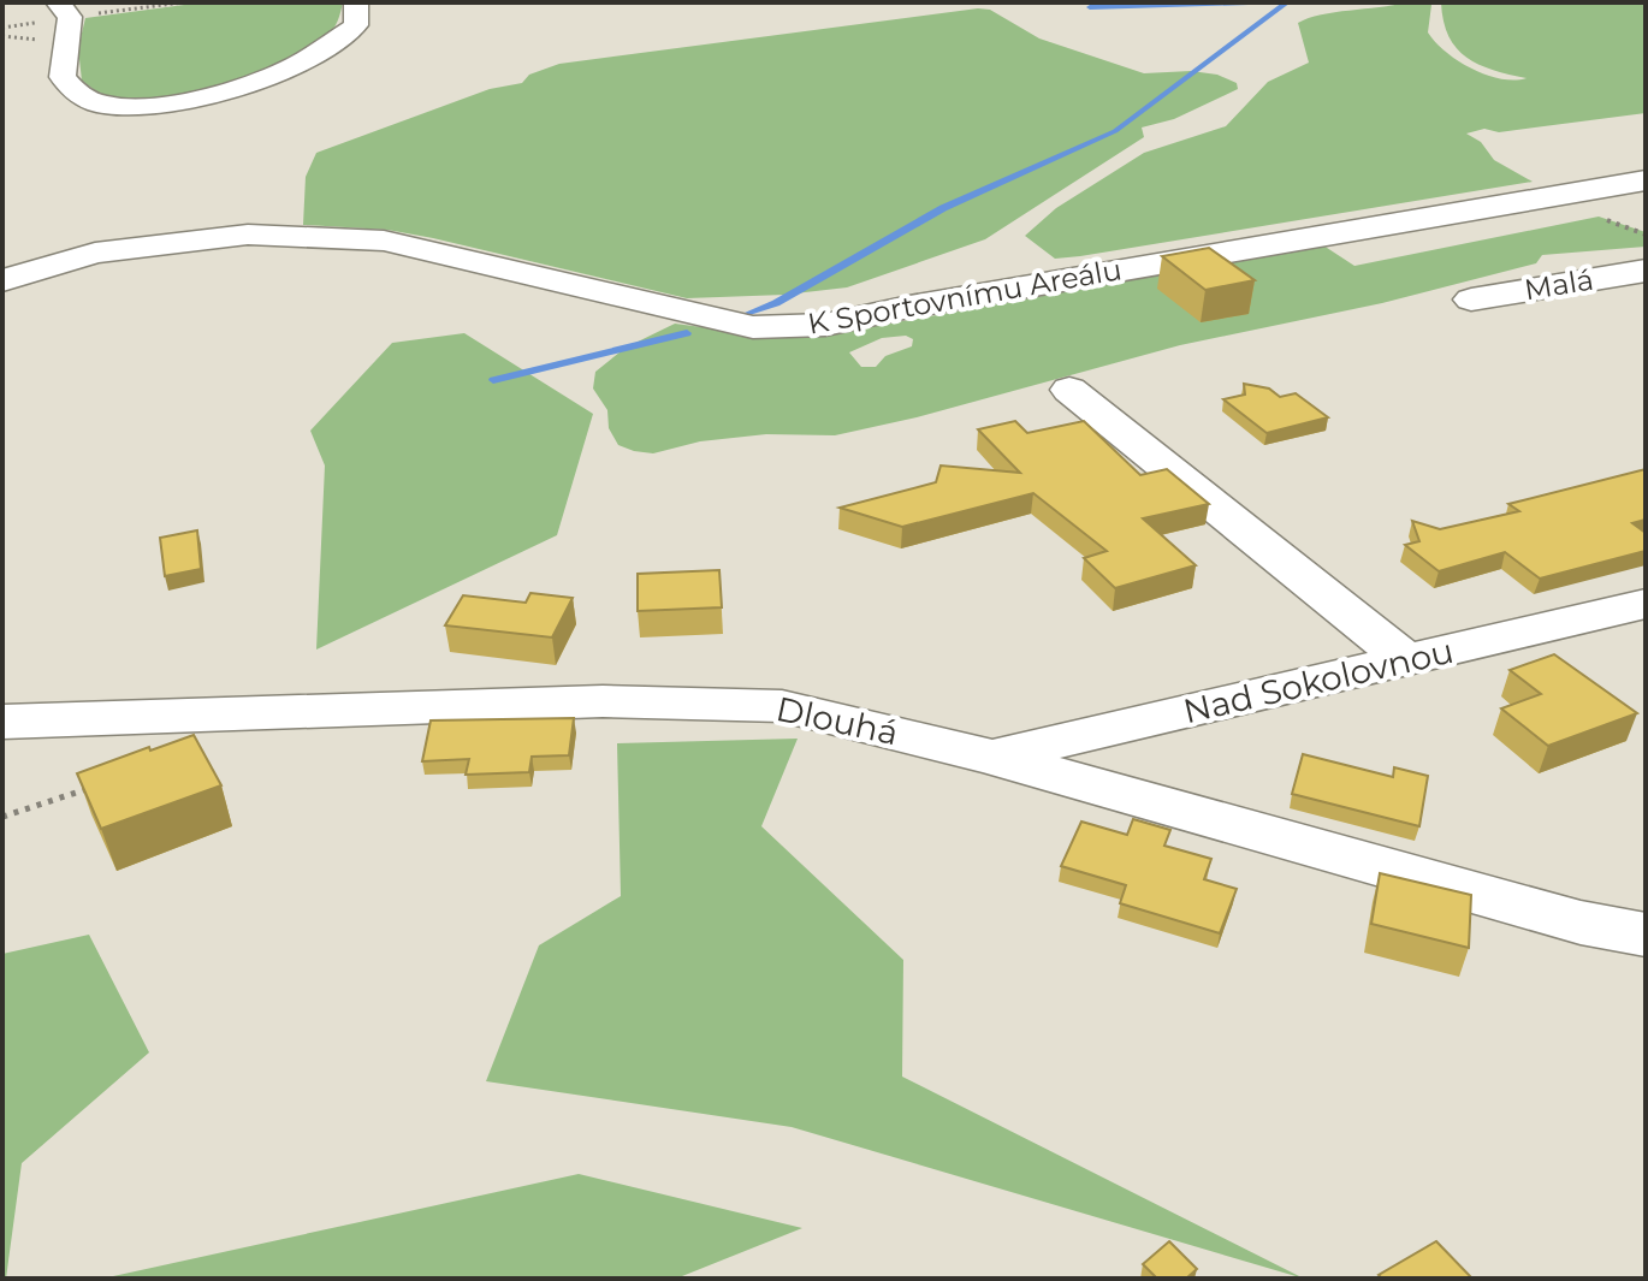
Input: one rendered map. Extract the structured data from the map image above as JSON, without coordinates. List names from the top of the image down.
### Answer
{
  "streets": {
    "street": [
      "Malá",
      "K Sportovnímu Areálu",
      "Nad Sokolovnou",
      "Dlouhá"
    ]
  },
  "crossings": [
    ["Nad Sokolovnou", "Dlouhá"]
  ]
}
